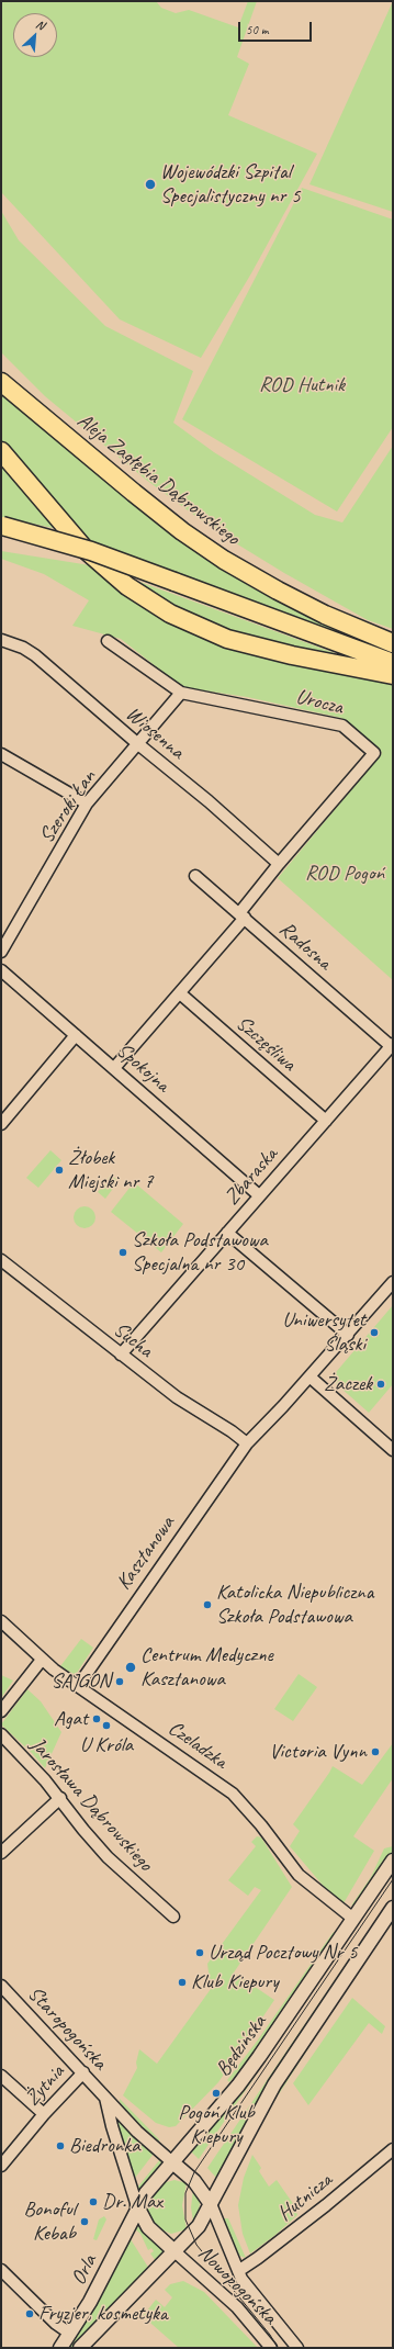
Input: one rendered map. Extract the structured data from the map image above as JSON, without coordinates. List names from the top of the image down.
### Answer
{
  "streets": {
    "main road": ["Aleja Zagłębia Dąbrowskiego"],
    "street": [
      "Urocza",
      "Wiosenna",
      "Szeroki Łan",
      "Radosna",
      "Szczęśliwa",
      "Spokojna",
      "Zbaraska",
      "Sucha",
      "Kasztanowa",
      "Czeladzka",
      "Jarosława Dąbrowskiego",
      "Staropogońska",
      "Będzińska",
      "Żytnia",
      "Hutnicza",
      "Orla",
      "Nowopogońska"
    ]
  },
  "crossings": [
    ["Urocza", "Wiosenna"],
    ["Urocza", "Szeroki Łan"],
    ["Urocza", "Radosna"],
    ["Urocza", "Szczęśliwa"],
    ["Urocza", "Spokojna"],
    ["Wiosenna", "Szeroki Łan"],
    ["Radosna", "Zbaraska"],
    ["Szczęśliwa", "Zbaraska"],
    ["Spokojna", "Zbaraska"],
    ["Zbaraska", "Sucha"],
    ["Sucha", "Kasztanowa"],
    ["Kasztanowa", "Czeladzka"],
    ["Czeladzka", "Będzińska"],
    ["Staropogońska", "Będzińska"],
    ["Staropogońska", "Żytnia"],
    ["Staropogońska", "Orla"],
    ["Będzińska", "Orla"],
    ["Hutnicza", "Nowopogońska"]
  ],
  "parks": ["ROD Hutnik", "ROD Pogoń"],
  "places": [
    "Wojewódzki Szpital Specjalistyczny nr 5",
    "Żłobek Miejski nr 7",
    "Szkoła Podstawowa Specjalna nr 30",
    "Uniwersytet Śląski",
    "Żaczek",
    "Katolicka Niepubliczna Szkoła Podstawowa",
    "Centrum Medyczne Kasztanowa",
    "SAJGON",
    "Agat",
    "U Króla",
    "Victoria Vynn",
    "Urząd Pocztowy Nr 5",
    "Klub Kiepury",
    "Pogoń Klub Kiepury",
    "Biedronka",
    "Dr. Max",
    "Bonoful Kebab",
    "Fryzjer, kosmetyka"
  ],
  "scale_bar": "50 m",
  "north": "top right"
}
